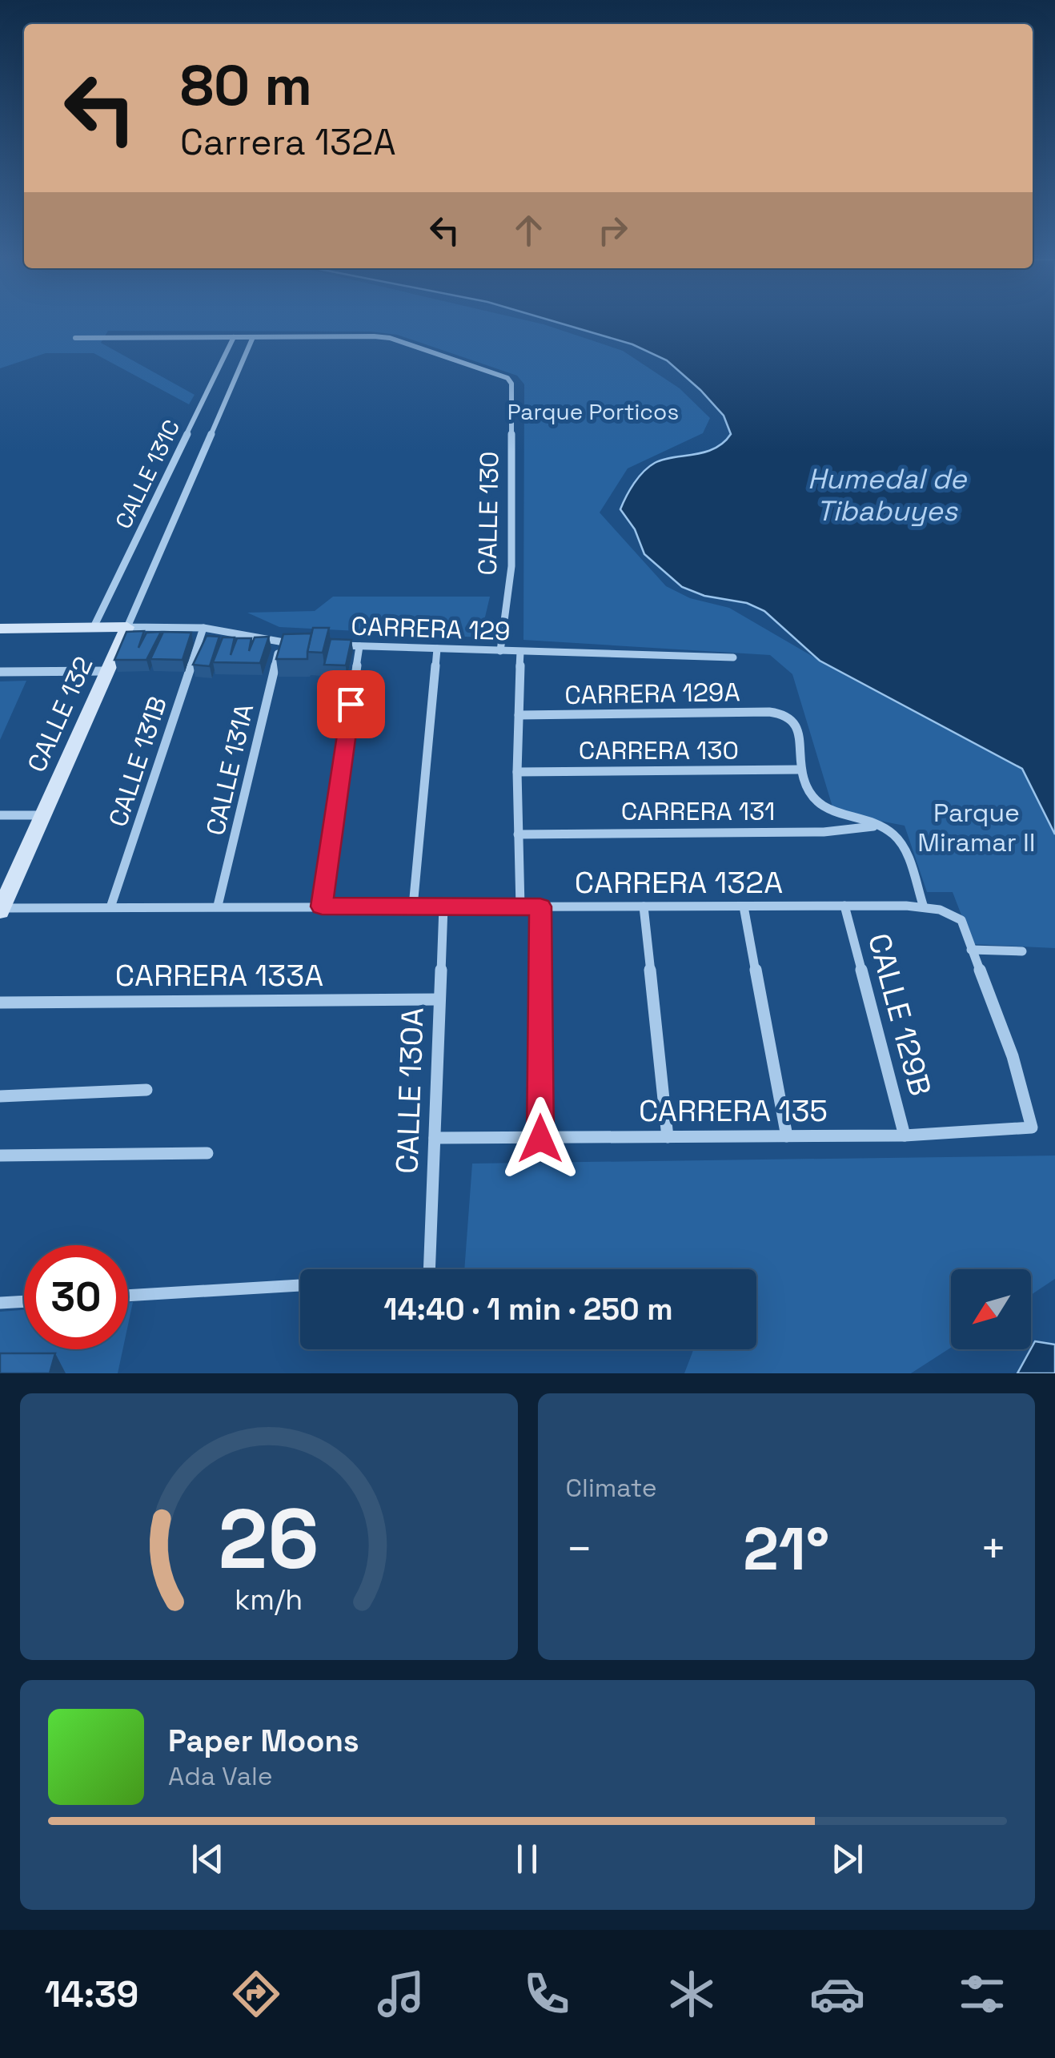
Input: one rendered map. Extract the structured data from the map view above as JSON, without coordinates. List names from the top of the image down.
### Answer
{
  "streets": {
    "street": [
      "CALLE 131C",
      "CALLE 130",
      "CARRERA 129",
      "CARRERA 129A",
      "CALLE 132",
      "CARRERA 130",
      "CALLE 131B",
      "CALLE 131A",
      "CARRERA 131",
      "CARRERA 132A",
      "CARRERA 133A",
      "CALLE 129B",
      "CALLE 130A",
      "CARRERA 135"
    ]
  },
  "crossings": [
    ["CALLE 131C", "CALLE 130"],
    ["CALLE 131C", "CALLE 132"],
    ["CALLE 130", "CARRERA 129"],
    ["CARRERA 129A", "CARRERA 130"],
    ["CALLE 132", "CARRERA 132A"],
    ["CALLE 131B", "CARRERA 132A"],
    ["CALLE 131A", "CARRERA 132A"],
    ["CARRERA 132A", "CALLE 129B"],
    ["CARRERA 132A", "CALLE 130A"],
    ["CARRERA 132A", "CARRERA 135"],
    ["CARRERA 133A", "CALLE 130A"],
    ["CALLE 129B", "CARRERA 135"],
    ["CALLE 130A", "CARRERA 135"]
  ],
  "water": ["Humedal de Tibabuyes"],
  "parks": ["Parque Porticos", "Parque Miramar II"],
  "north": "bottom left",
  "page": {
    "turn": ["80 m", "Carrera 132A"],
    "limit": "30",
    "trip": "14:40 · 1 min · 250 m",
    "tile": "Climate",
    "heat": ["−", "21°", "+"],
    "song": ["Paper Moons", "Ada Vale"],
    "tabs": "14:39",
    "gauge": ["26", "km/h"]
  }
}
